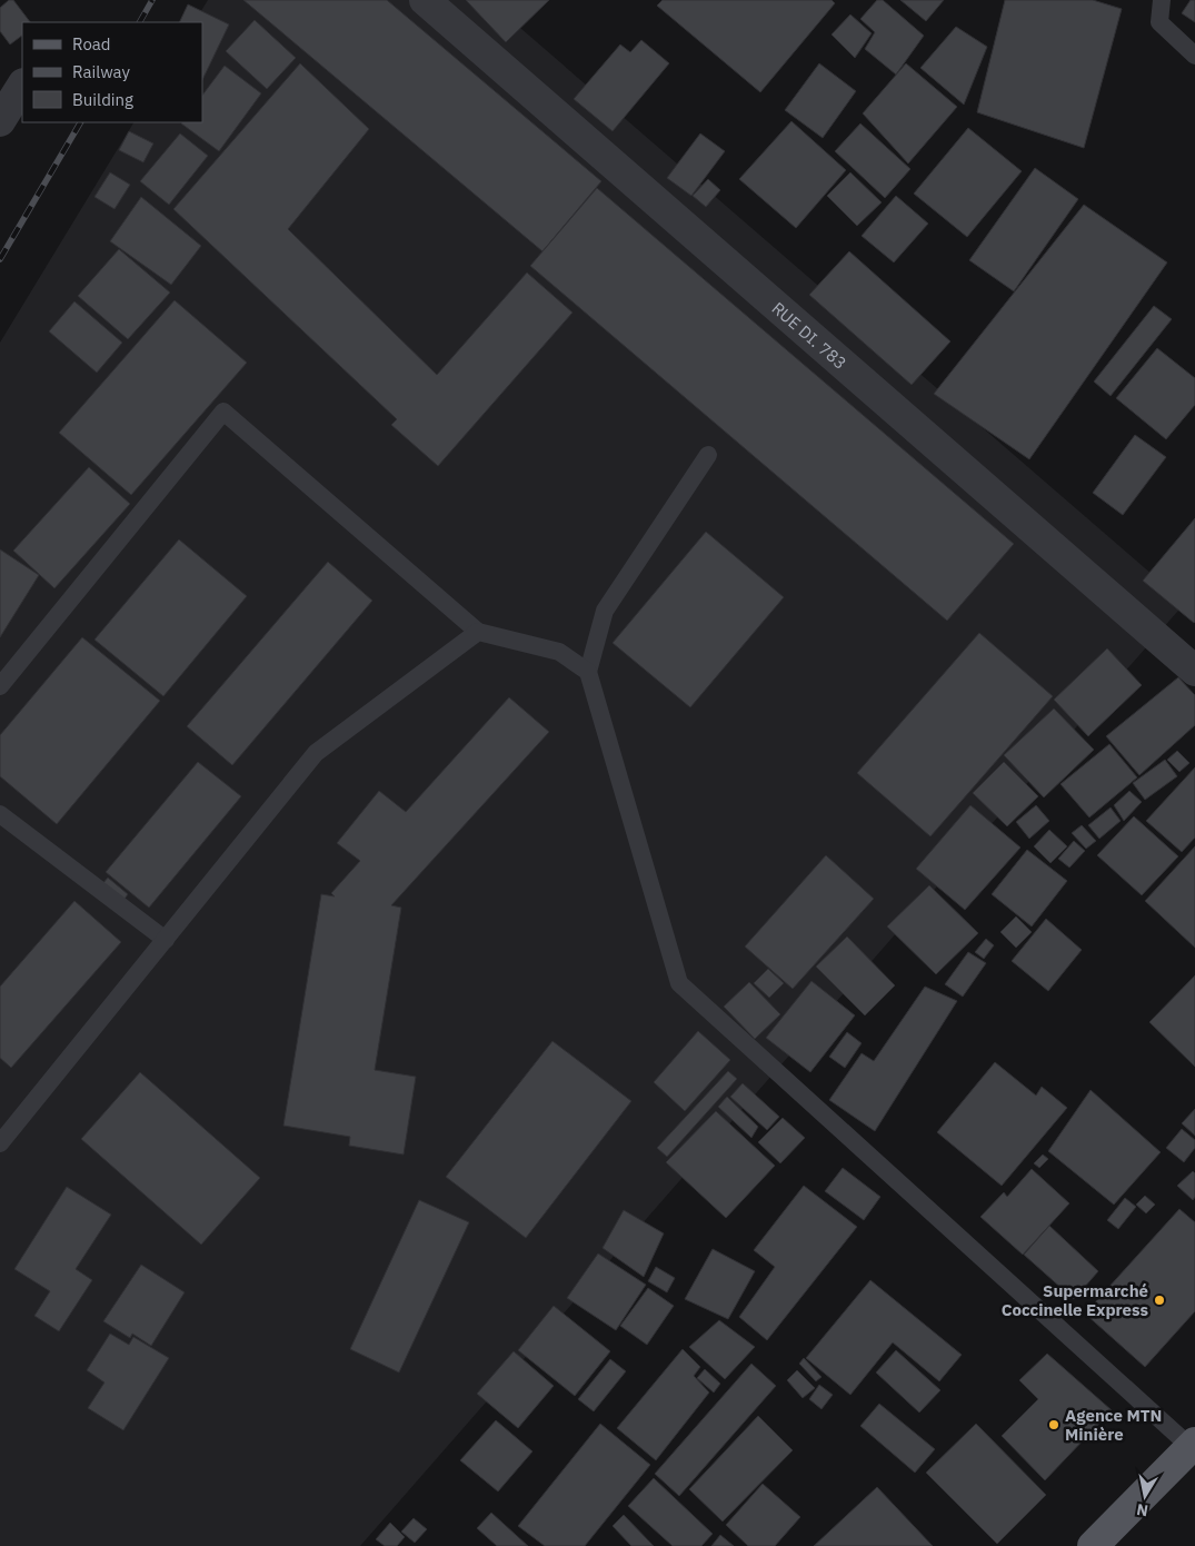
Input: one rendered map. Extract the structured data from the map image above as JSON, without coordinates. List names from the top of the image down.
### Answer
{
  "streets": {
    "street": ["RUE DI. 783"]
  },
  "places": ["Supermarché Coccinelle Express", "Agence MTN Minière"],
  "legend": ["Road", "Railway", "Building"],
  "north": "bottom"
}
